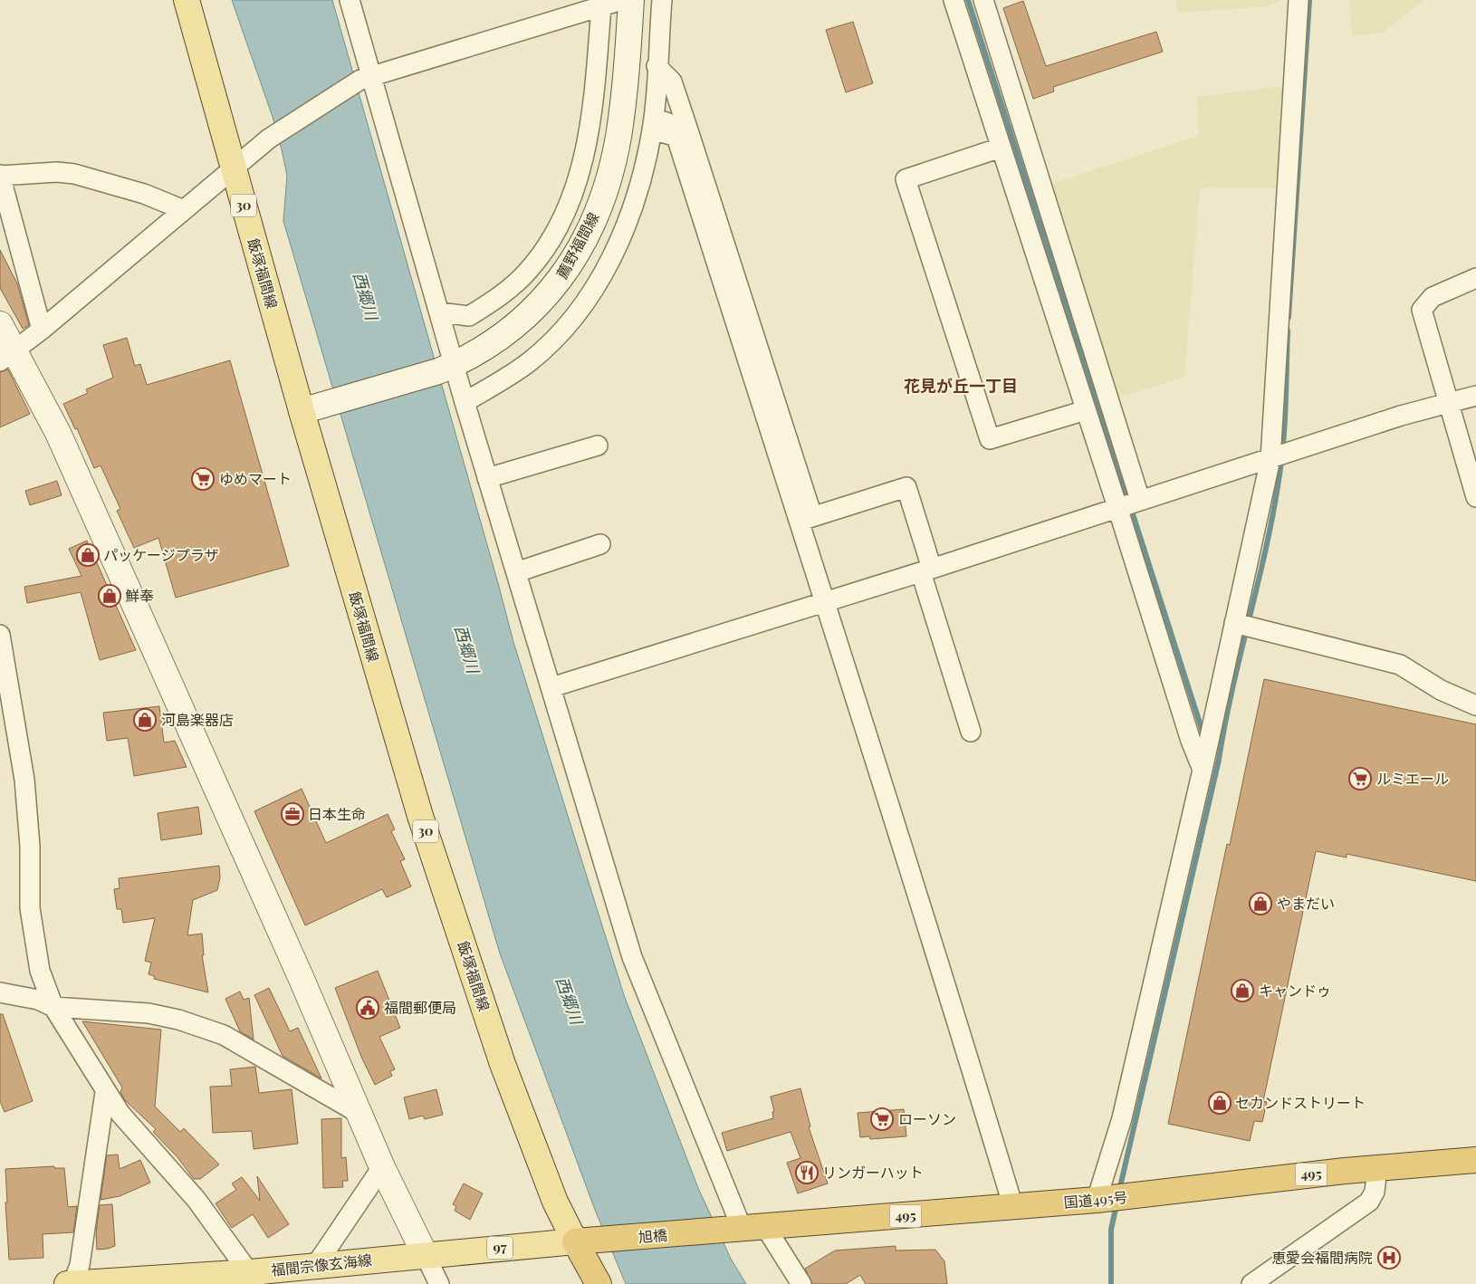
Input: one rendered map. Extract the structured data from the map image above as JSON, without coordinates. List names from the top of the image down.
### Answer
{
  "streets": {
    "highway": ["495", "国道495号", "旭橋"],
    "main road": [
      "30",
      "飯塚福間線",
      "97",
      "福間宗像玄海線"
    ],
    "street": ["薦野福間線"]
  },
  "crossings": [
    ["薦野福間線", "飯塚福間線"],
    ["飯塚福間線", "旭橋"],
    ["飯塚福間線", "福間宗像玄海線"],
    ["国道495号", "旭橋"],
    ["旭橋", "福間宗像玄海線"]
  ],
  "districts": ["花見が丘一丁目"],
  "water": ["西郷川"],
  "places": {
    "supermarket": ["ゆめマート", "ルミエール", "ローソン"],
    "shop": [
      "パッケージプラザ",
      "鮮奉",
      "河島楽器店",
      "やまだい",
      "キャンドゥ",
      "セカンドストリート"
    ],
    "office": ["日本生命"],
    "public building": ["福間郵便局"],
    "restaurant": ["リンガーハット"],
    "hospital": ["恵愛会福間病院"]
  }
}
